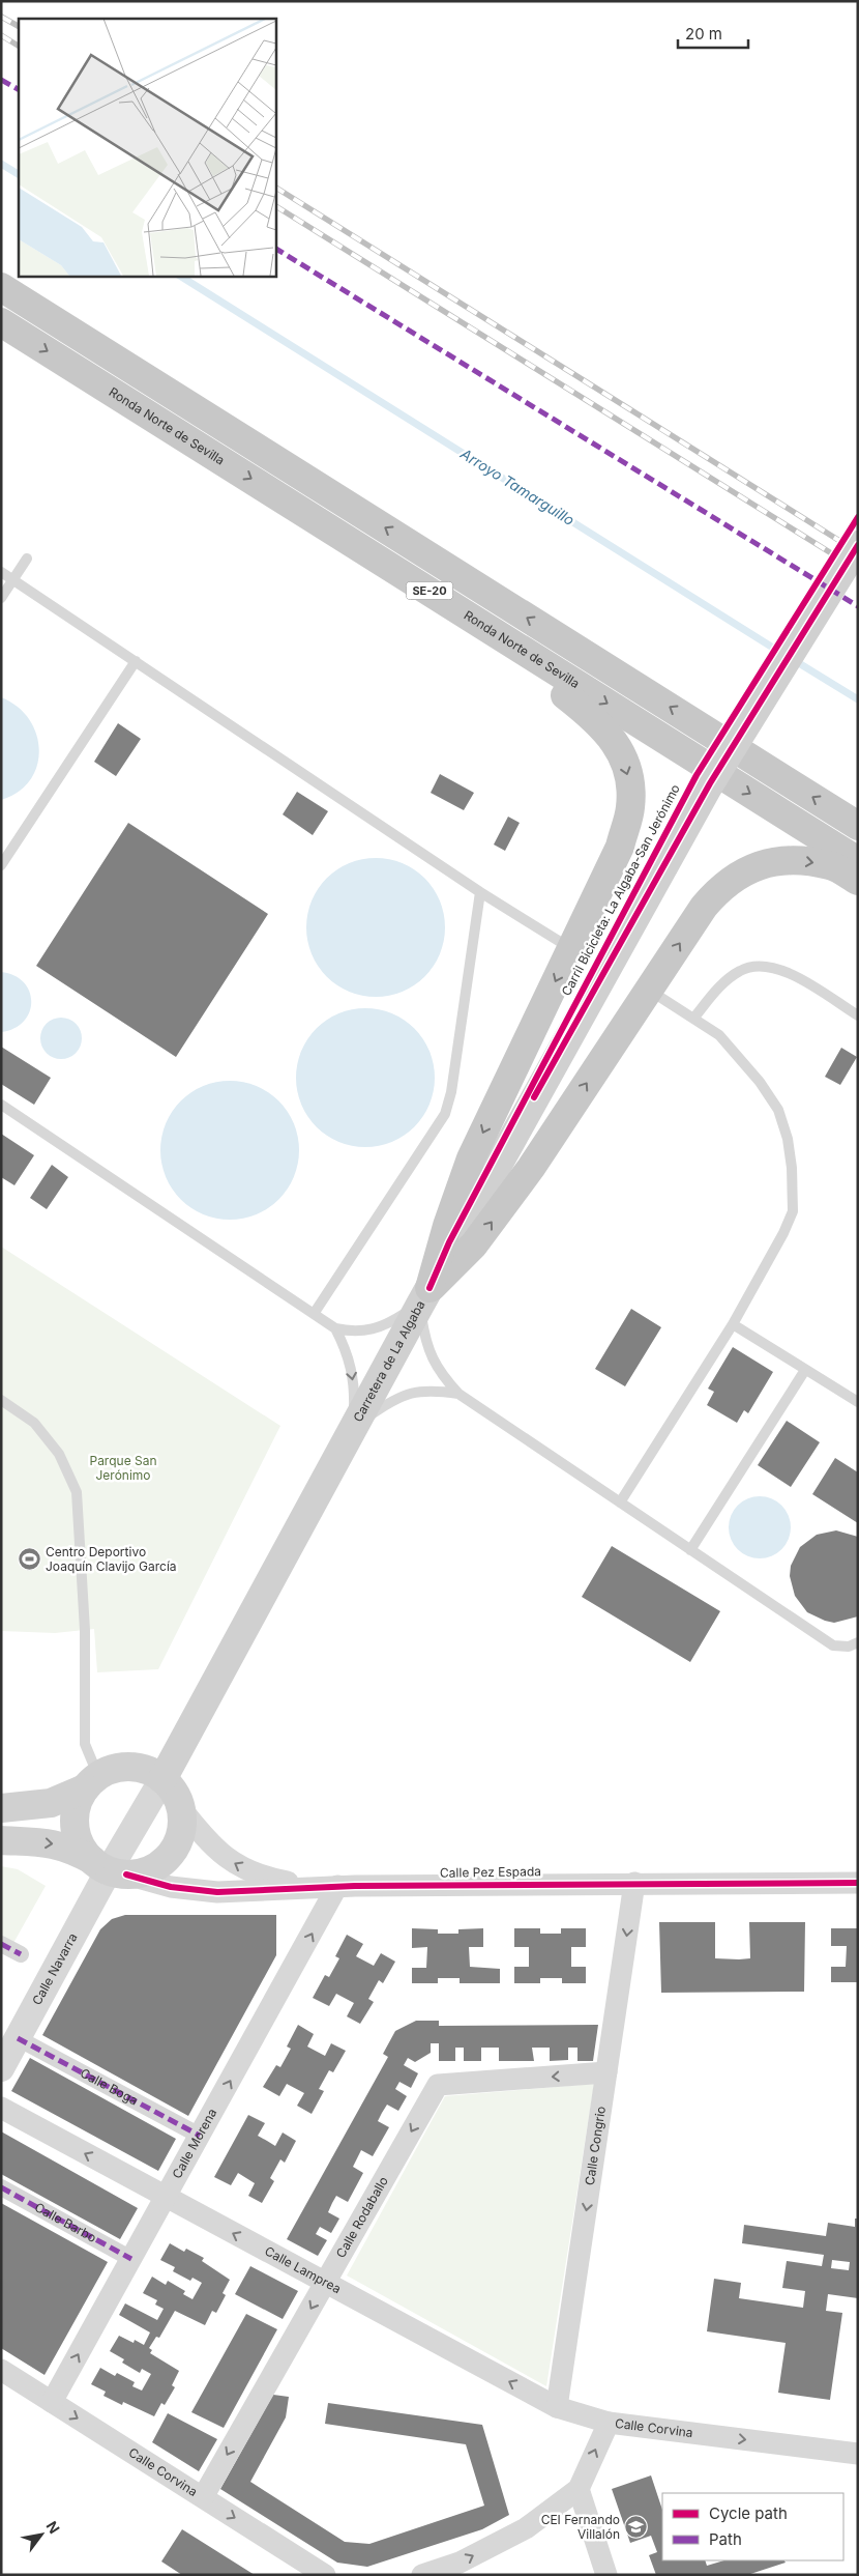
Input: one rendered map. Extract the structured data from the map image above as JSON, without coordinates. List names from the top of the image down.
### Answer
{
  "streets": {
    "highway": ["Ronda Norte de Sevilla", "SE-20"],
    "main road": ["Carretera de La Algaba"],
    "street": [
      "Calle Pez Espada",
      "Calle Navarra",
      "Calle Boga",
      "Calle Morena",
      "Calle Congrio",
      "Calle Rodaballo",
      "Calle Barbo",
      "Calle Lamprea",
      "Calle Corvina"
    ],
    "cycle path": ["Carril Bicicleta: La Algaba-San Jerónimo"]
  },
  "crossings": [
    ["Carretera de La Algaba", "Calle Navarra"],
    ["Calle Pez Espada", "Calle Navarra"],
    ["Calle Pez Espada", "Calle Morena"],
    ["Calle Pez Espada", "Calle Congrio"],
    ["Calle Navarra", "Calle Boga"],
    ["Calle Boga", "Calle Morena"],
    ["Calle Morena", "Calle Barbo"],
    ["Calle Morena", "Calle Lamprea"],
    ["Calle Morena", "Calle Corvina"],
    ["Calle Congrio", "Calle Rodaballo"],
    ["Calle Congrio", "Calle Lamprea"],
    ["Calle Rodaballo", "Calle Lamprea"],
    ["Calle Rodaballo", "Calle Corvina"],
    ["Calle Lamprea", "Calle Corvina"]
  ],
  "one_way": [
    "Calle Morena",
    "Calle Congrio",
    "Calle Rodaballo",
    "Calle Lamprea",
    "Calle Corvina"
  ],
  "water": ["Arroyo Tamarguillo"],
  "parks": ["Parque San Jerónimo"],
  "places": {
    "sports": ["Centro Deportivo Joaquín Clavijo García"],
    "school or university": ["CEI Fernando Villalón"]
  },
  "legend": ["Cycle path", "Path"],
  "scale_bar": "20 m",
  "north": "top right"
}
